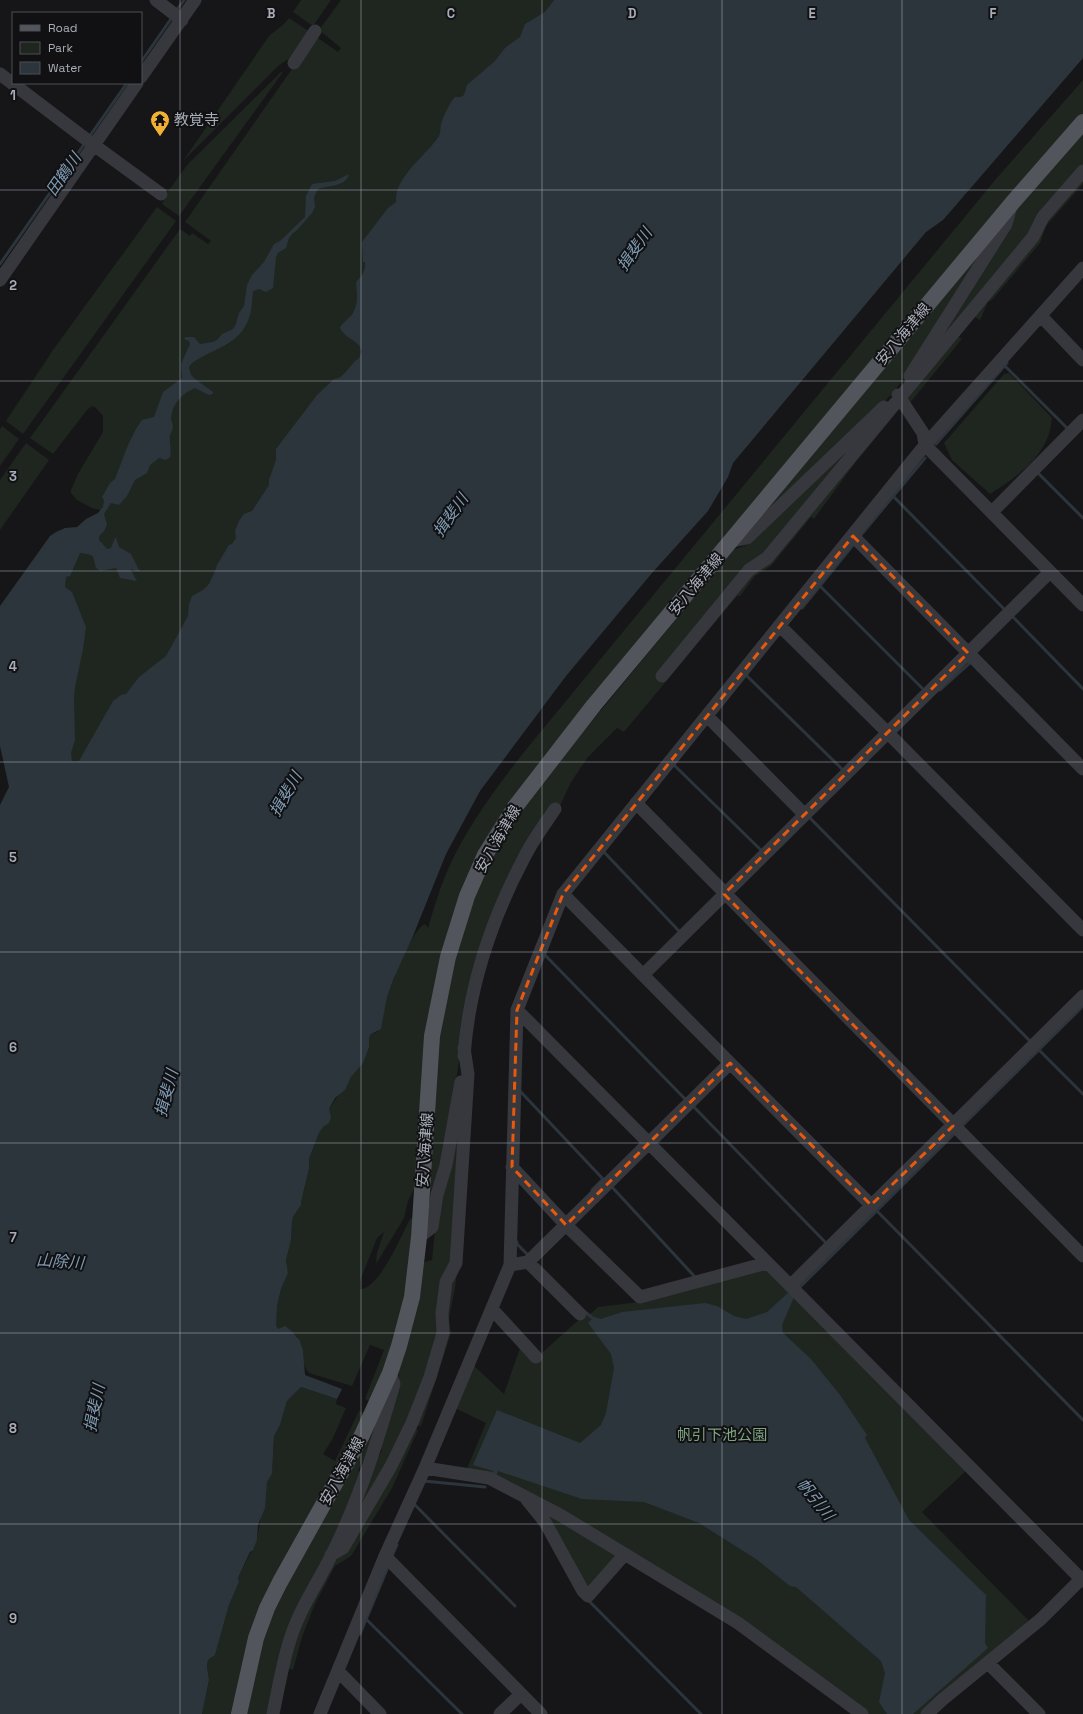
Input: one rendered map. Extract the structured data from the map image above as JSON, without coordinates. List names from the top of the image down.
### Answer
{
  "streets": {
    "main road": ["安八海津線"]
  },
  "water": [
    "田鶴川",
    "揖斐川",
    "山除川",
    "帆引川"
  ],
  "parks": ["帆引下池公園"],
  "places": {
    "temple": ["教覚寺"]
  },
  "legend": ["Road", "Park", "Water"],
  "grid": {
    "columns": [
      "B",
      "C",
      "D",
      "E",
      "F"
    ],
    "rows": [
      "1",
      "2",
      "3",
      "4",
      "5",
      "6",
      "7",
      "8",
      "9"
    ]
  }
}
